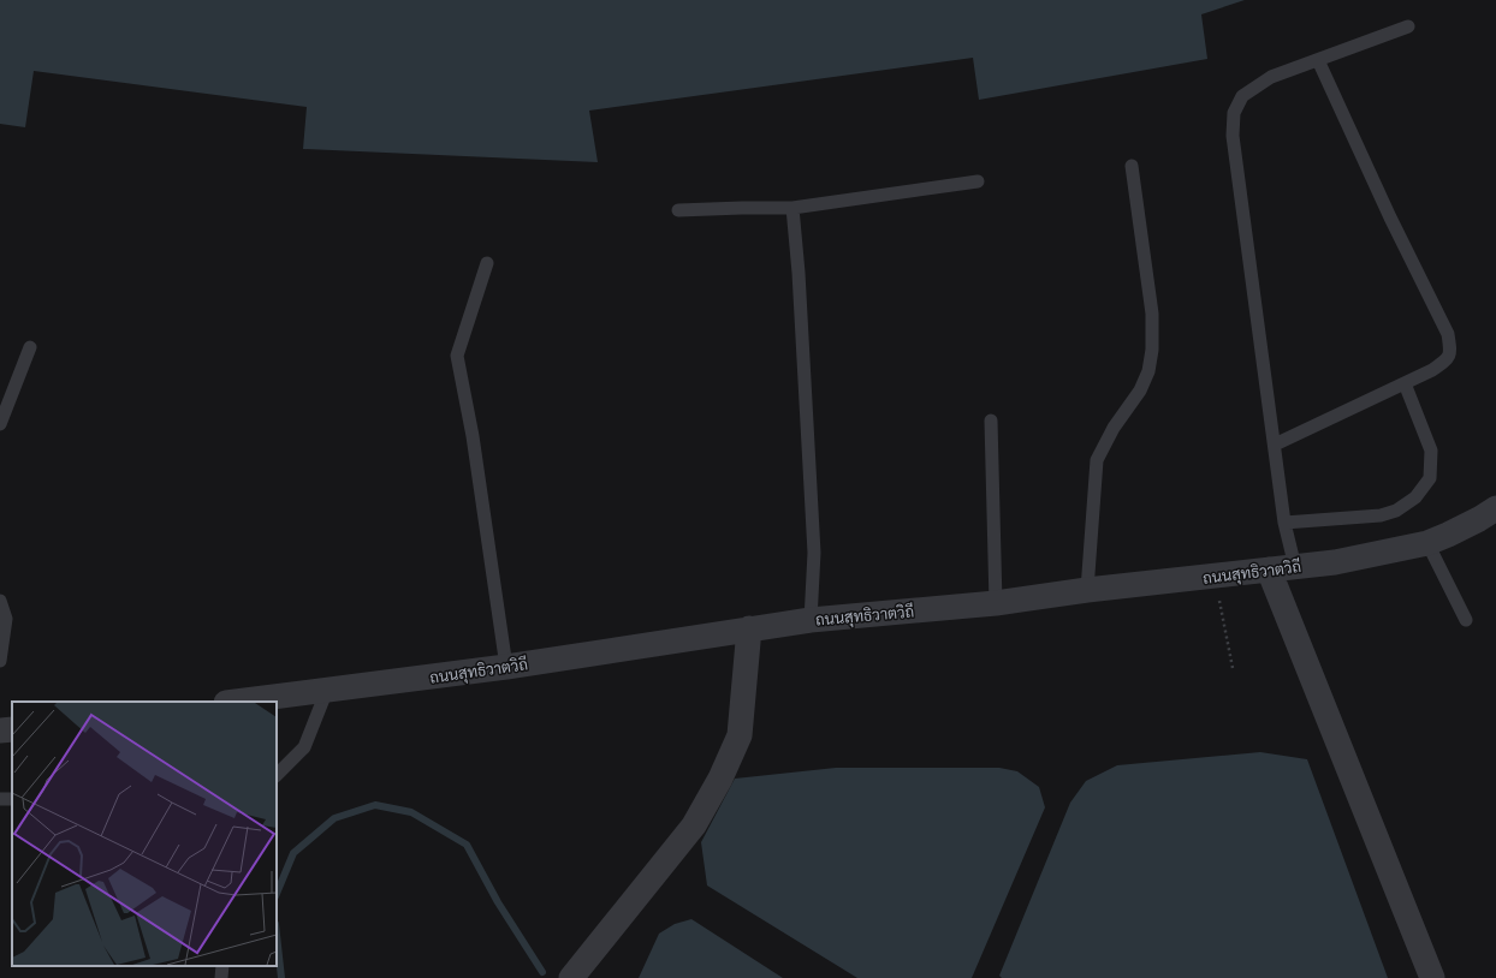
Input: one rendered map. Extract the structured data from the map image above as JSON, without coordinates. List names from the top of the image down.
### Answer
{
  "streets": {
    "street": ["ถนนสุทธิวาตวิถี"]
  }
}
